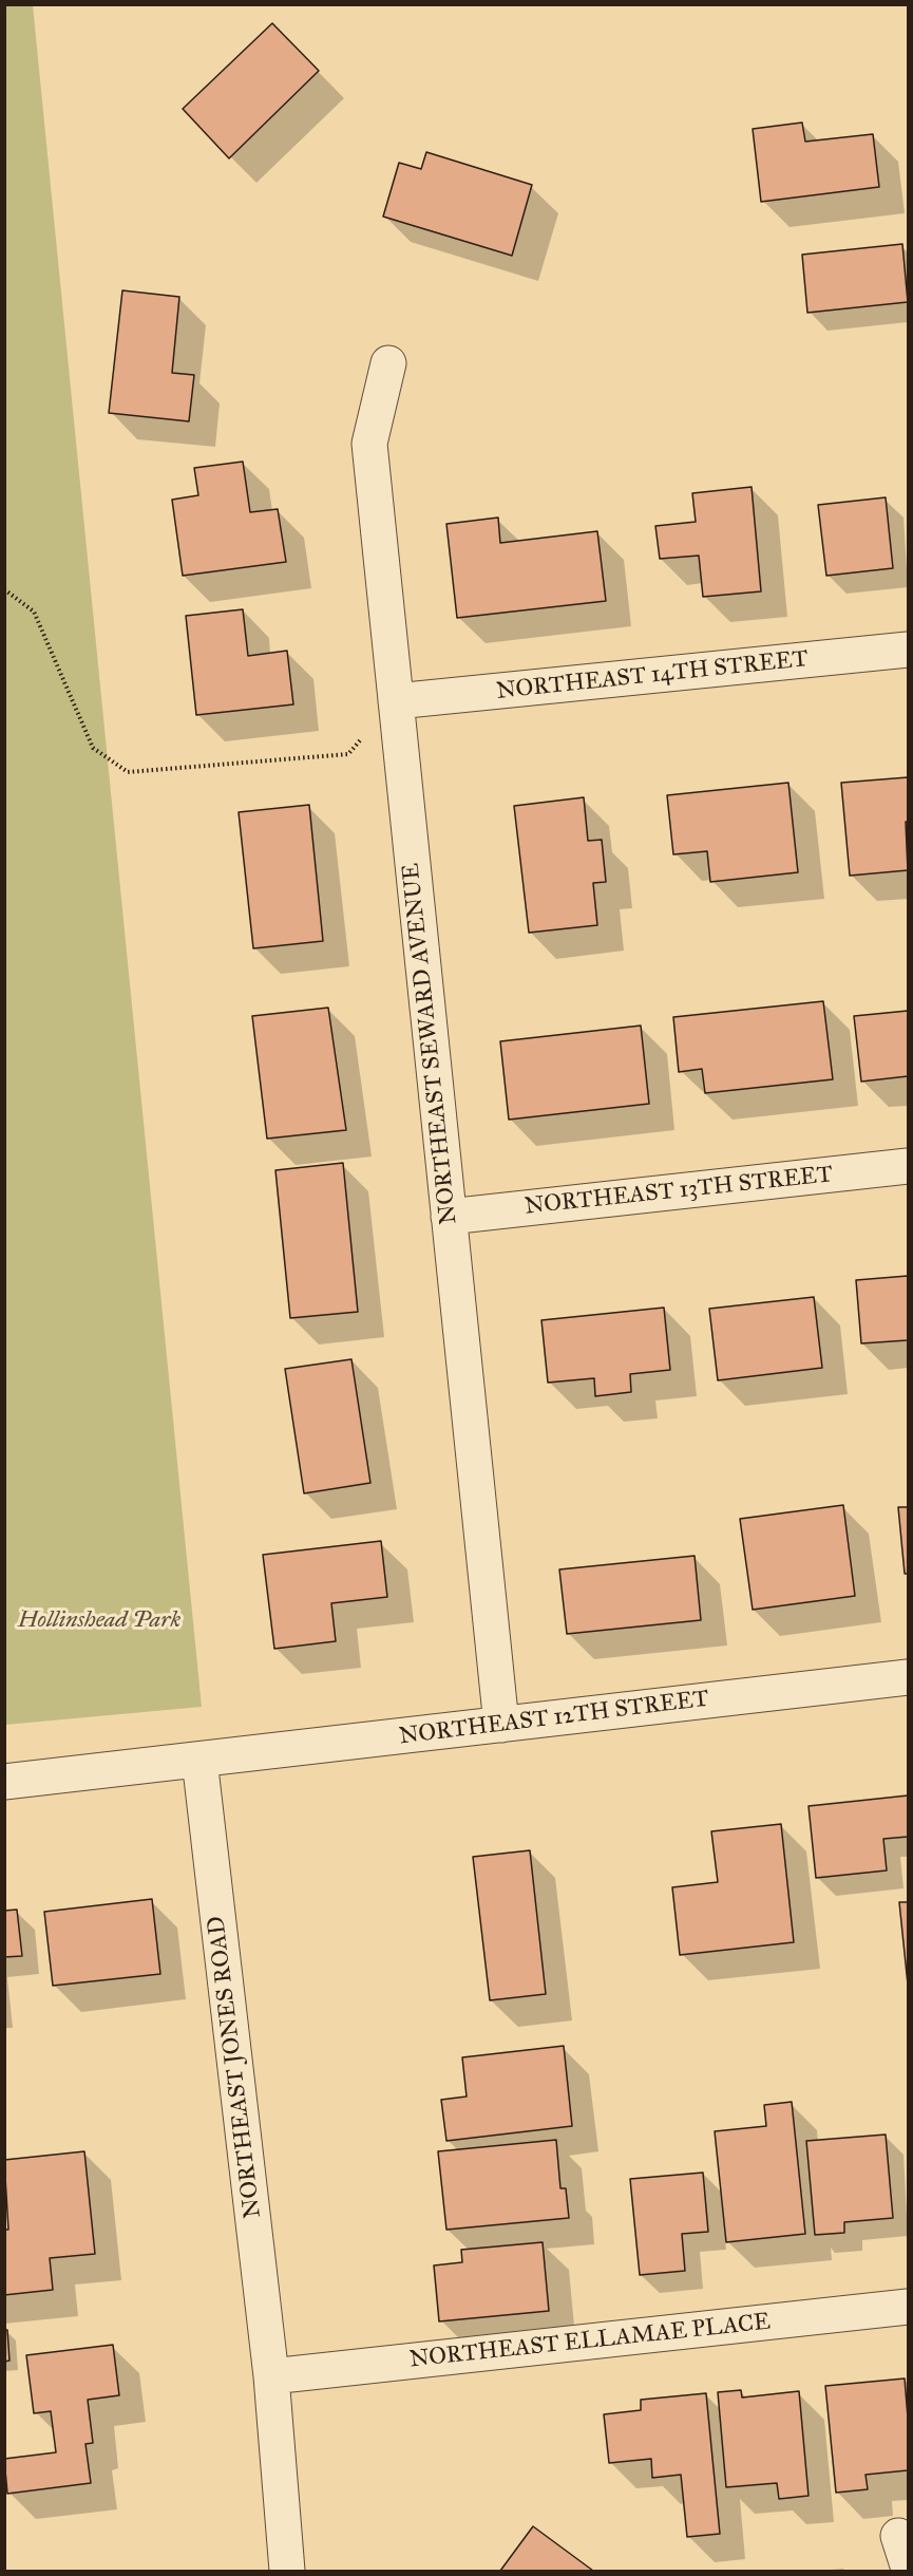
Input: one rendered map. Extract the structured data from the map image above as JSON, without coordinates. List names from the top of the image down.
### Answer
{
  "streets": {
    "street": [
      "NORTHEAST 14TH STREET",
      "NORTHEAST SEWARD AVENUE",
      "NORTHEAST 13TH STREET",
      "NORTHEAST 12TH STREET",
      "NORTHEAST JONES ROAD",
      "NORTHEAST ELLAMAE PLACE"
    ]
  },
  "crossings": [
    ["NORTHEAST 14TH STREET", "NORTHEAST SEWARD AVENUE"],
    ["NORTHEAST SEWARD AVENUE", "NORTHEAST 13TH STREET"],
    ["NORTHEAST SEWARD AVENUE", "NORTHEAST 12TH STREET"],
    ["NORTHEAST 12TH STREET", "NORTHEAST JONES ROAD"],
    ["NORTHEAST JONES ROAD", "NORTHEAST ELLAMAE PLACE"]
  ],
  "parks": ["Hollinshead Park"]
}
